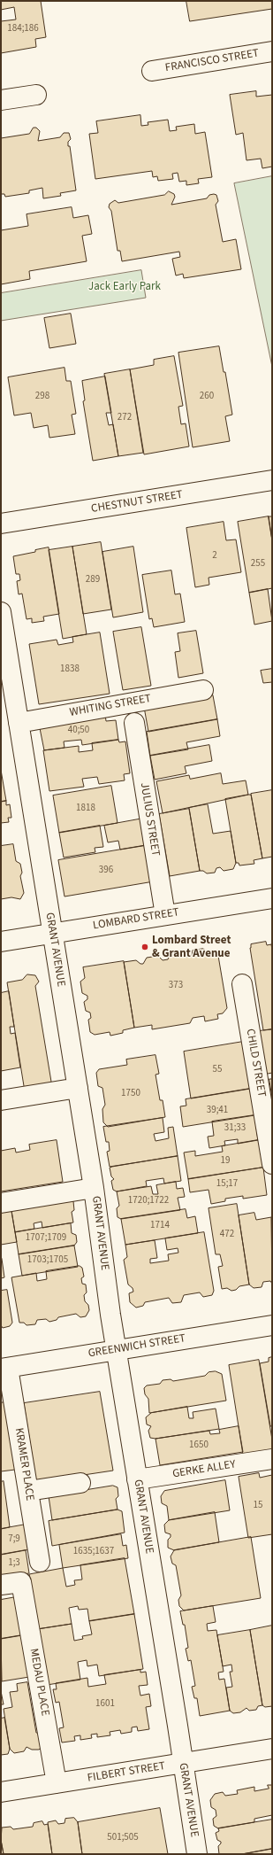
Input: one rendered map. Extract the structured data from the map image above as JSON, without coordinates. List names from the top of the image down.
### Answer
{
  "streets": {
    "street": [
      "FRANCISCO STREET",
      "CHESTNUT STREET",
      "WHITING STREET",
      "JULIUS STREET",
      "LOMBARD STREET",
      "GRANT AVENUE",
      "CHILD STREET",
      "GREENWICH STREET",
      "KRAMER PLACE",
      "GERKE ALLEY",
      "MEDAU PLACE",
      "FILBERT STREET"
    ]
  },
  "crossings": [
    ["WHITING STREET", "GRANT AVENUE"],
    ["JULIUS STREET", "LOMBARD STREET"],
    ["LOMBARD STREET", "GRANT AVENUE"],
    ["GRANT AVENUE", "GREENWICH STREET"],
    ["GRANT AVENUE", "GERKE ALLEY"],
    ["GRANT AVENUE", "FILBERT STREET"],
    ["GREENWICH STREET", "KRAMER PLACE"],
    ["MEDAU PLACE", "FILBERT STREET"]
  ],
  "parks": ["Jack Early Park"],
  "places": ["Lombard Street & Grant Avenue"],
  "house_numbers": [
    "184;186",
    "298",
    "260",
    "272",
    "2",
    "255",
    "289",
    "1838",
    "40;50",
    "1818",
    "396",
    "373",
    "55",
    "1750",
    "39;41",
    "31;33",
    "19",
    "15;17",
    "1720;1722",
    "1714",
    "472",
    "1707;1709",
    "1703;1705",
    "1650",
    "15",
    "7;9",
    "1635;1637",
    "1;3",
    "1601",
    "501;505"
  ]
}
